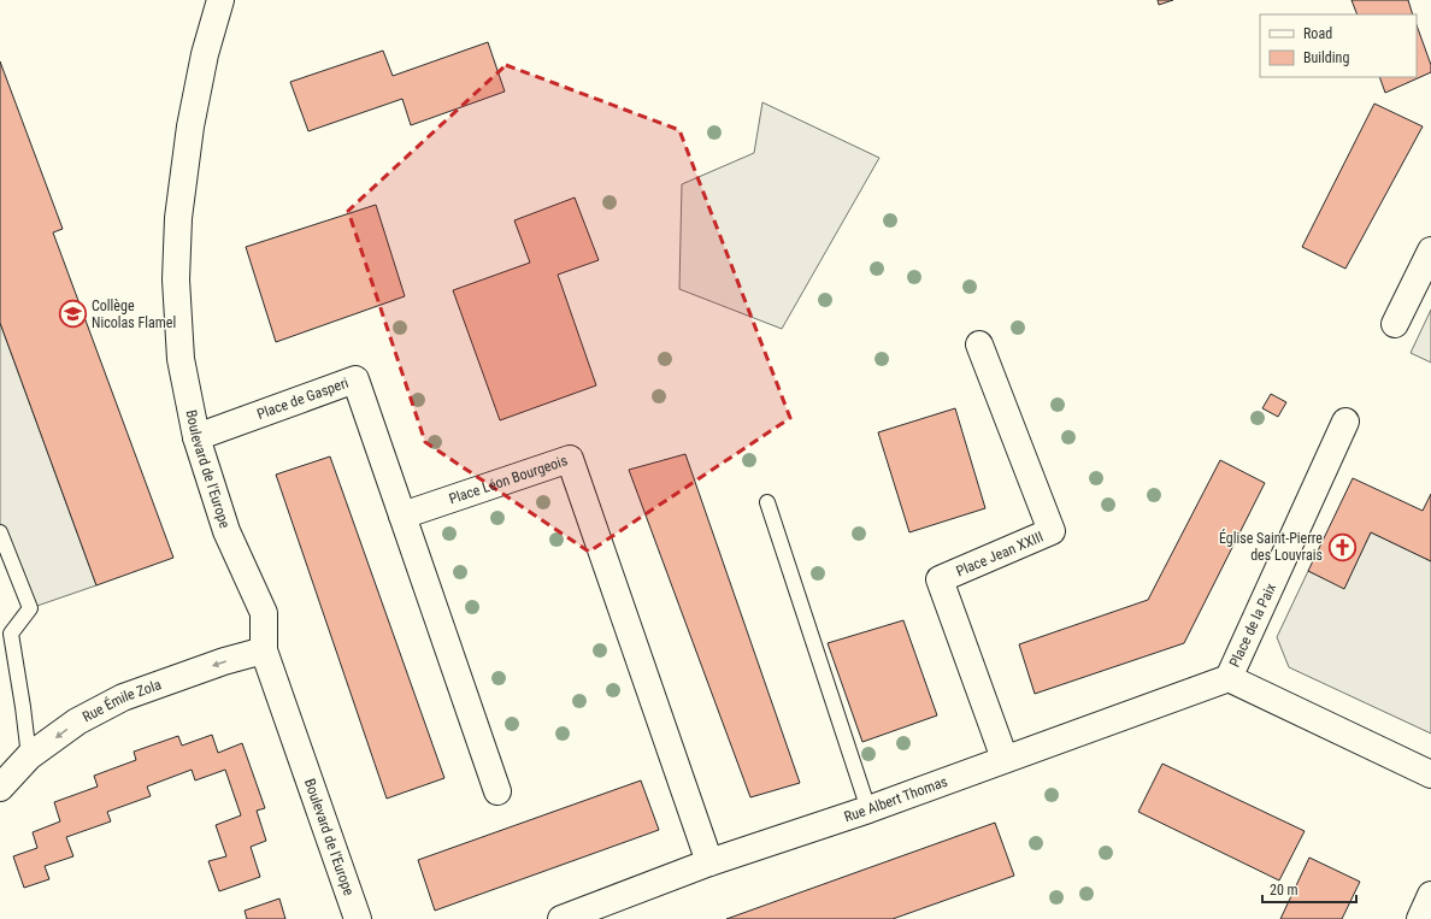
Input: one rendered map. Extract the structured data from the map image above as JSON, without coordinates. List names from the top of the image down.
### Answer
{
  "streets": {
    "street": [
      "Place de Gasperi",
      "Boulevard de l'Europe",
      "Place Léon Bourgeois",
      "Place Jean XXIII",
      "Place de la Paix",
      "Rue Émile Zola",
      "Rue Albert Thomas"
    ]
  },
  "crossings": [
    ["Place de Gasperi", "Boulevard de l'Europe"],
    ["Place de Gasperi", "Place Léon Bourgeois"],
    ["Boulevard de l'Europe", "Rue Émile Zola"],
    ["Place Léon Bourgeois", "Rue Albert Thomas"],
    ["Place Jean XXIII", "Rue Albert Thomas"],
    ["Place de la Paix", "Rue Albert Thomas"]
  ],
  "one_way": ["Rue Émile Zola"],
  "places": {
    "school or university": ["Collège Nicolas Flamel"],
    "church": ["Église Saint-Pierre des Louvrais"]
  },
  "legend": ["Road", "Building"],
  "scale_bar": "20 m"
}
